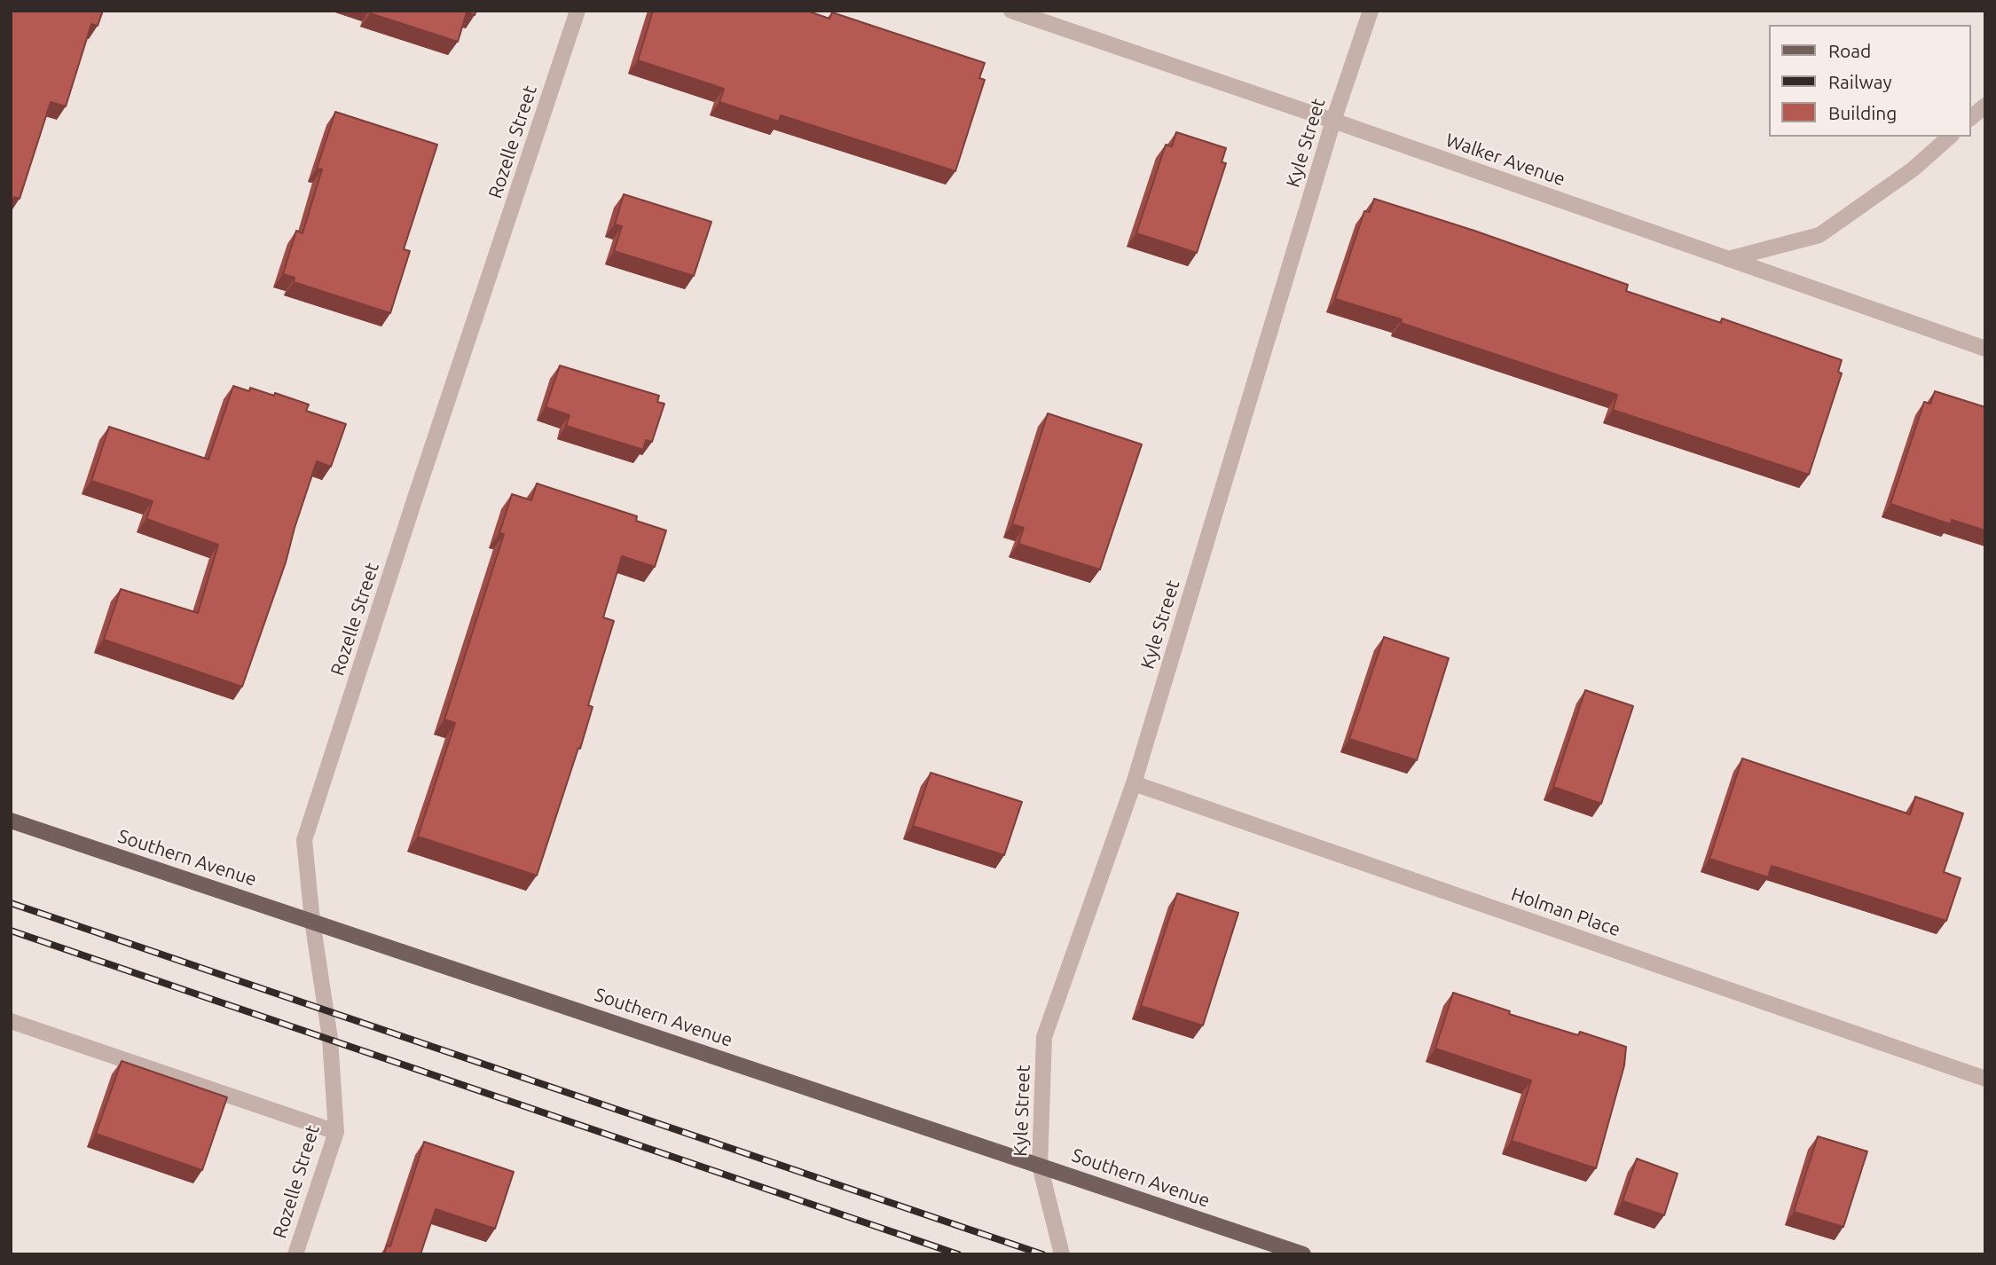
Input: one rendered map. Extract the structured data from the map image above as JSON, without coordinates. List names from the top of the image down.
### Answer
{
  "streets": {
    "main road": ["Southern Avenue"],
    "street": [
      "Rozelle Street",
      "Kyle Street",
      "Walker Avenue",
      "Holman Place"
    ]
  },
  "crossings": [
    ["Rozelle Street", "Southern Avenue"],
    ["Kyle Street", "Walker Avenue"],
    ["Kyle Street", "Southern Avenue"],
    ["Kyle Street", "Holman Place"]
  ],
  "legend": ["Road", "Railway", "Building"]
}
